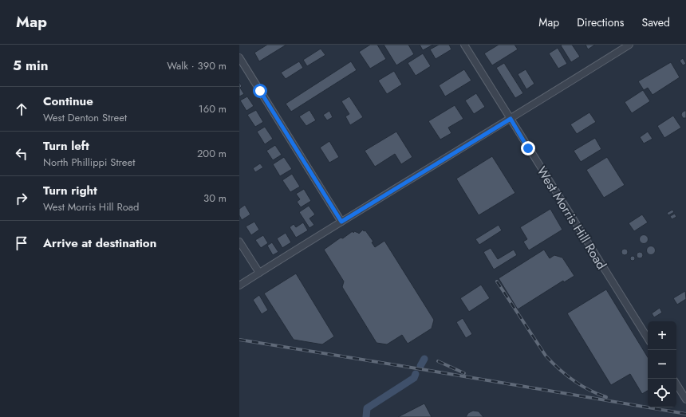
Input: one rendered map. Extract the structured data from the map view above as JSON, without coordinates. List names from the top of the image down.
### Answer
{
  "streets": {
    "street": ["West Morris Hill Road"]
  },
  "page": {
    "header": "Map",
    "nav": ["Map", "Directions", "Saved"],
    "heading": ["5 min", "Walk · 390 m"],
    "list": [
      ["Continue", "West Denton Street", "160 m"],
      ["Turn left", "North Phillippi Street", "200 m"],
      ["Turn right", "West Morris Hill Road", "30 m"],
      "Arrive at destination"
    ],
    "map_buttons": ["+", "−"]
  }
}
